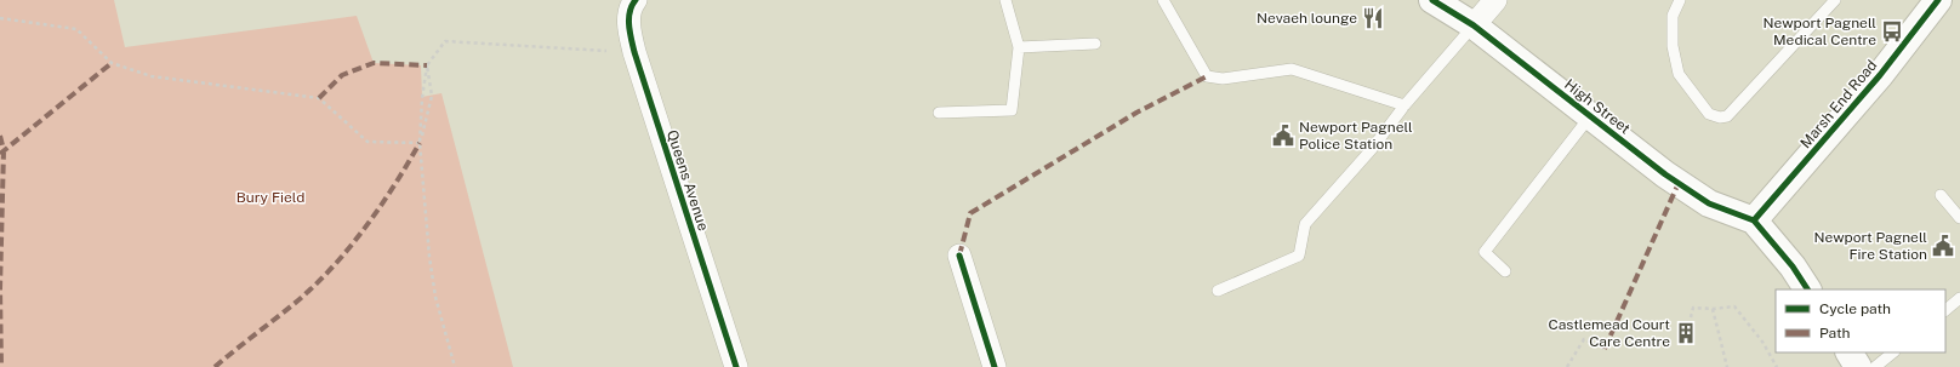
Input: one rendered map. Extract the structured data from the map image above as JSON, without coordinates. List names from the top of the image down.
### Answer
{
  "streets": {
    "street": ["Marsh End Road", "High Street", "Queens Avenue"]
  },
  "crossings": [
    ["Marsh End Road", "High Street"]
  ],
  "parks": ["Bury Field"],
  "places": {
    "restaurant": ["Nevaeh lounge"],
    "bus stop": ["Newport Pagnell Medical Centre"],
    "public building": ["Newport Pagnell Police Station", "Newport Pagnell Fire Station"],
    "building": ["Castlemead Court Care Centre"]
  },
  "legend": ["Cycle path", "Path"]
}
